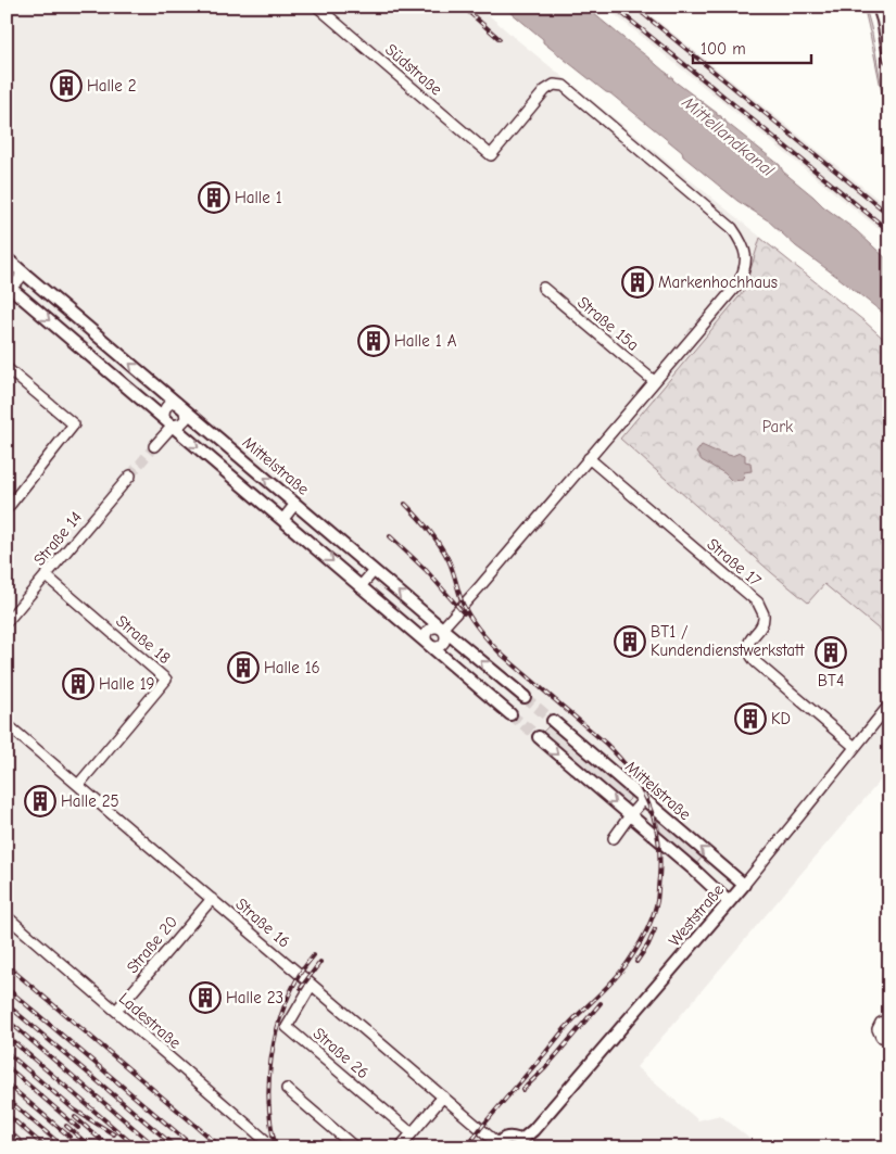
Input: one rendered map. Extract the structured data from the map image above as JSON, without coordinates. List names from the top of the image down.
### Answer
{
  "streets": {
    "street": [
      "Südstraße",
      "Straße 15a",
      "Mittelstraße",
      "Straße 14",
      "Straße 17",
      "Straße 18",
      "Weststraße",
      "Straße 16",
      "Straße 20",
      "Ladestraße",
      "Straße 26"
    ]
  },
  "crossings": [
    ["Südstraße", "Straße 15a"],
    ["Mittelstraße", "Weststraße"],
    ["Straße 14", "Straße 18"],
    ["Straße 17", "Weststraße"],
    ["Straße 18", "Straße 16"],
    ["Weststraße", "Straße 16"],
    ["Straße 16", "Straße 20"],
    ["Straße 16", "Straße 26"],
    ["Straße 20", "Ladestraße"]
  ],
  "water": ["Mittellandkanal"],
  "parks": ["Park"],
  "places": {
    "building": [
      "Halle 2",
      "Halle 1",
      "Markenhochhaus",
      "Halle 1 A",
      "BT1 / Kundendienstwerkstatt",
      "BT4",
      "Halle 16",
      "Halle 19",
      "KD",
      "Halle 25",
      "Halle 23"
    ]
  },
  "scale_bar": "100 m"
}
